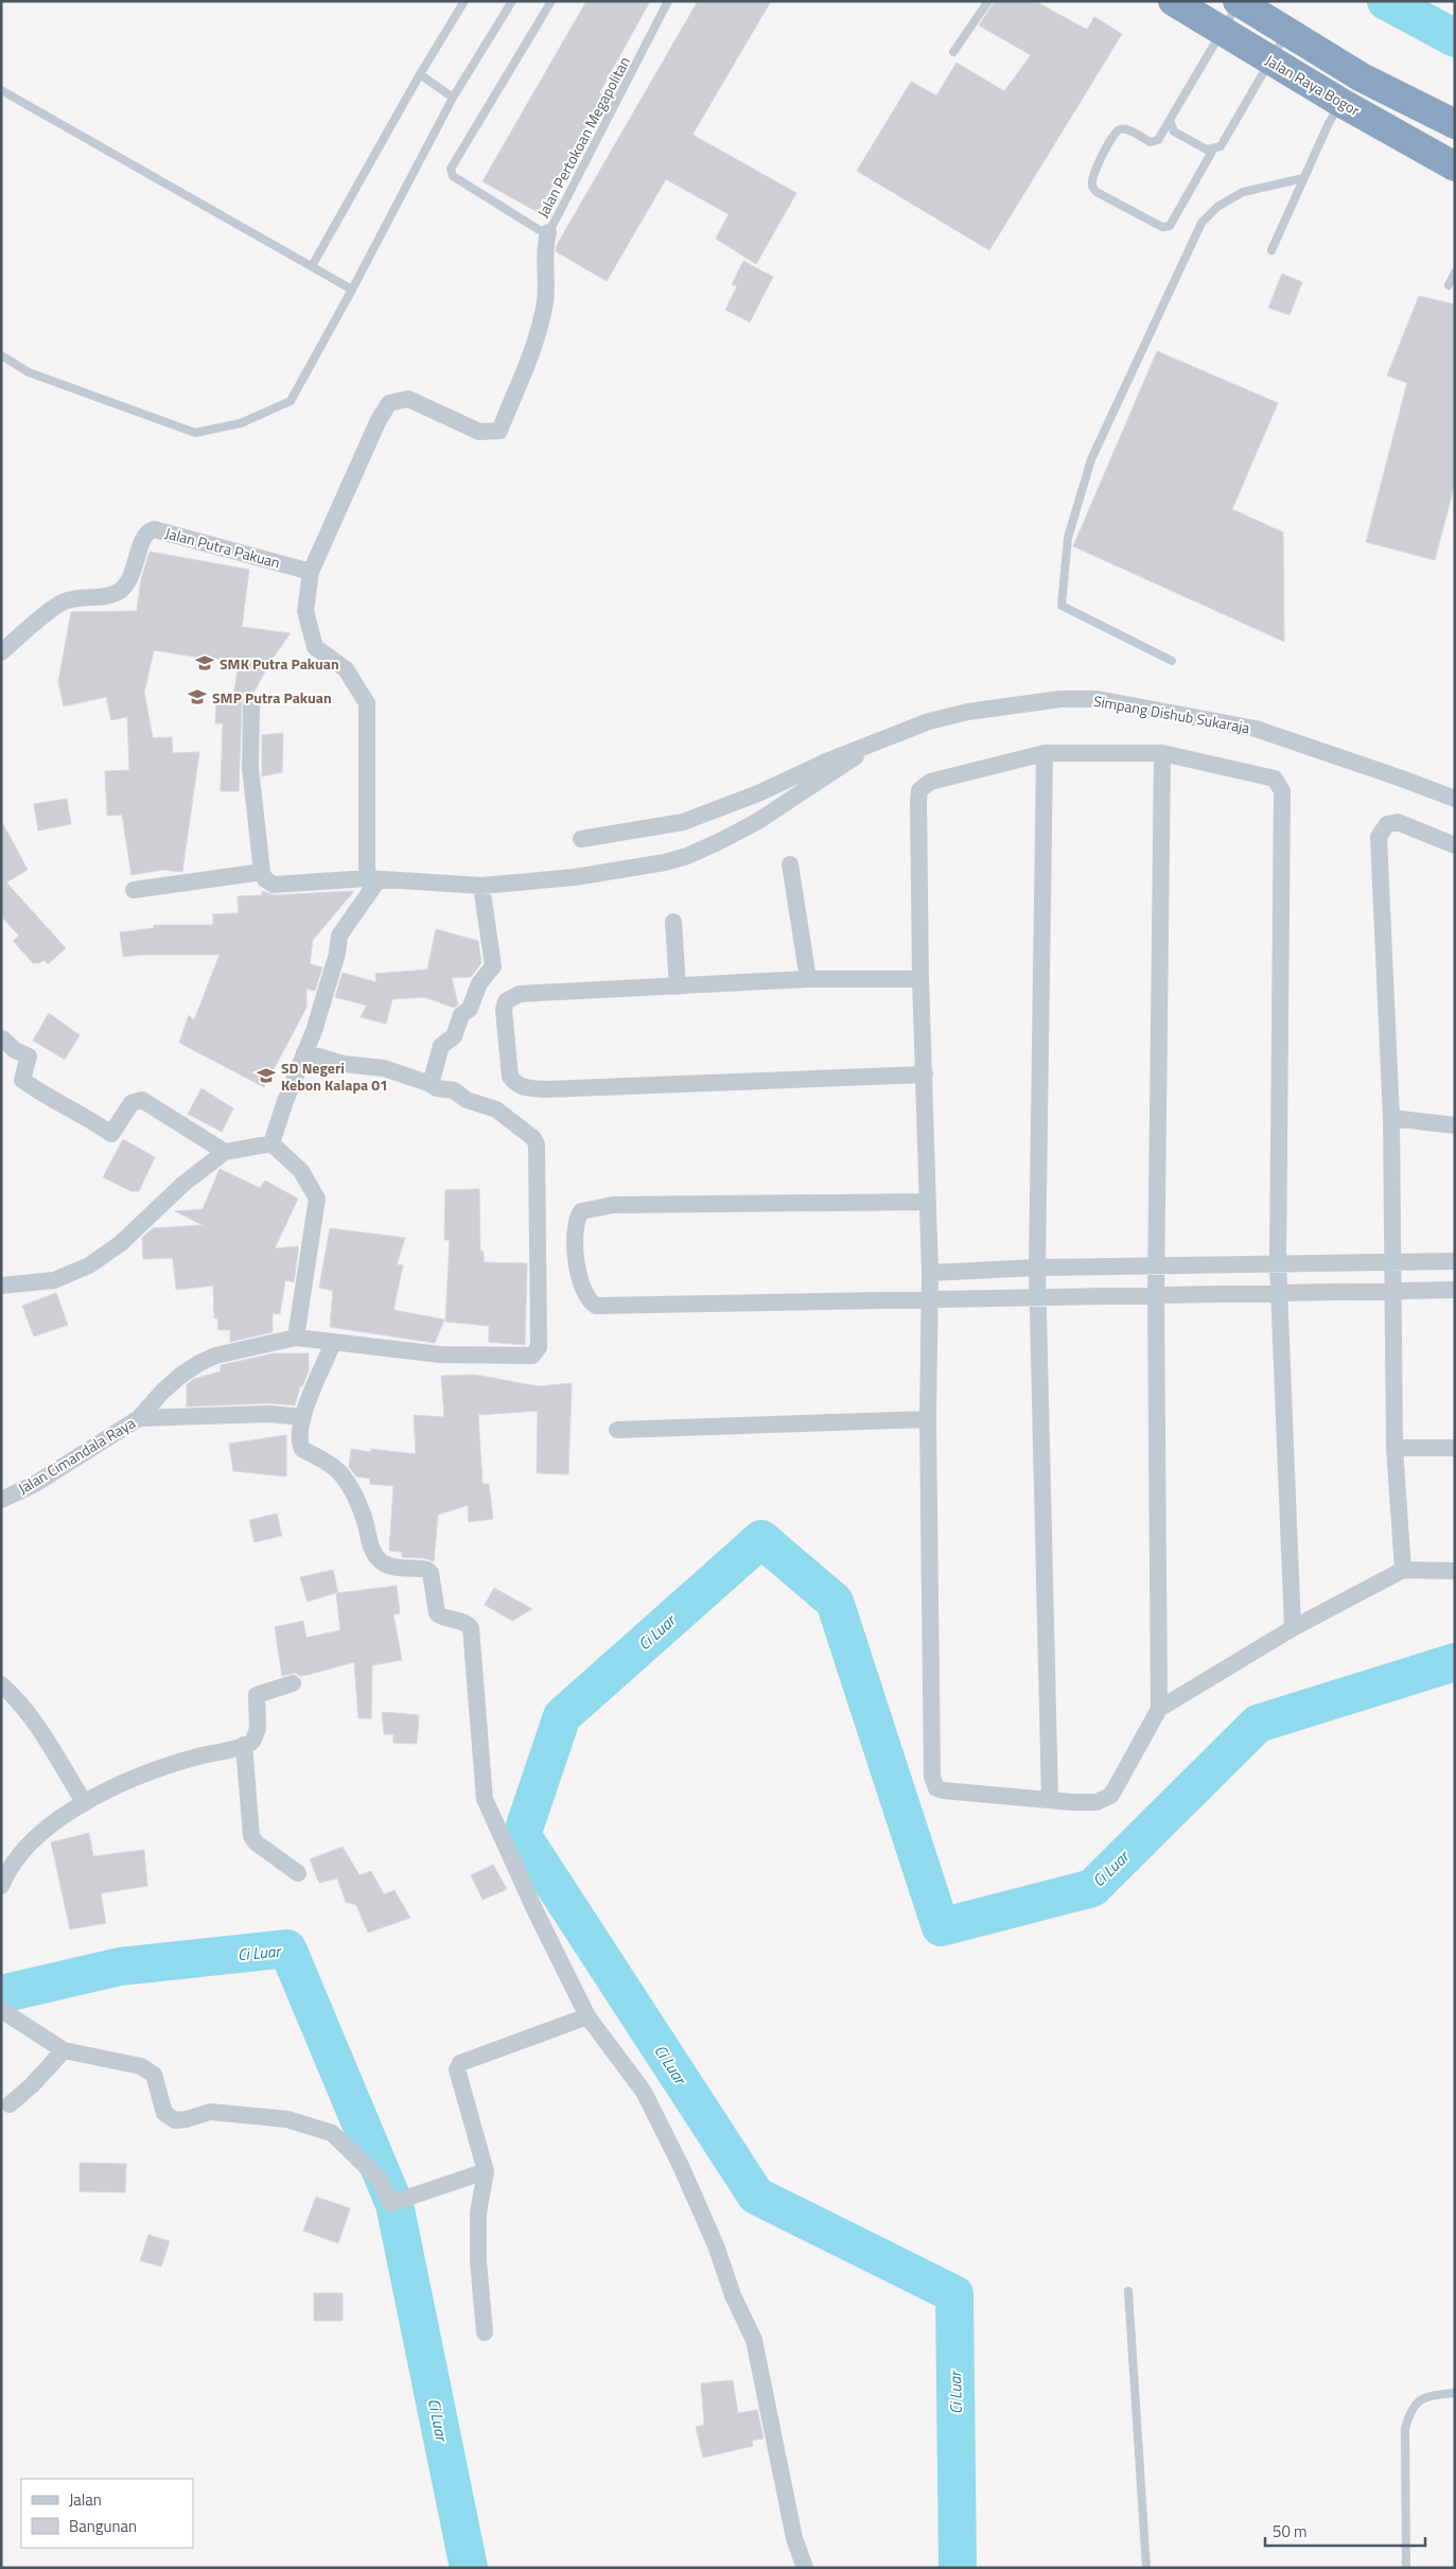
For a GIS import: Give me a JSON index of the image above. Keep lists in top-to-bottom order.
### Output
{
  "streets": {
    "highway": ["Jalan Raya Bogor"],
    "street": ["Jalan Putra Pakuan", "Simpang Dishub Sukaraja", "Jalan Cimandala Raya"],
    "lane": ["Jalan Pertokoan Megapolitan"]
  },
  "water": ["Ci Luar"],
  "places": {
    "school or university": ["SMK Putra Pakuan", "SMP Putra Pakuan", "SD Negeri Kebon Kalapa 01"]
  },
  "legend": ["Jalan", "Bangunan"],
  "scale_bar": "50 m"
}
